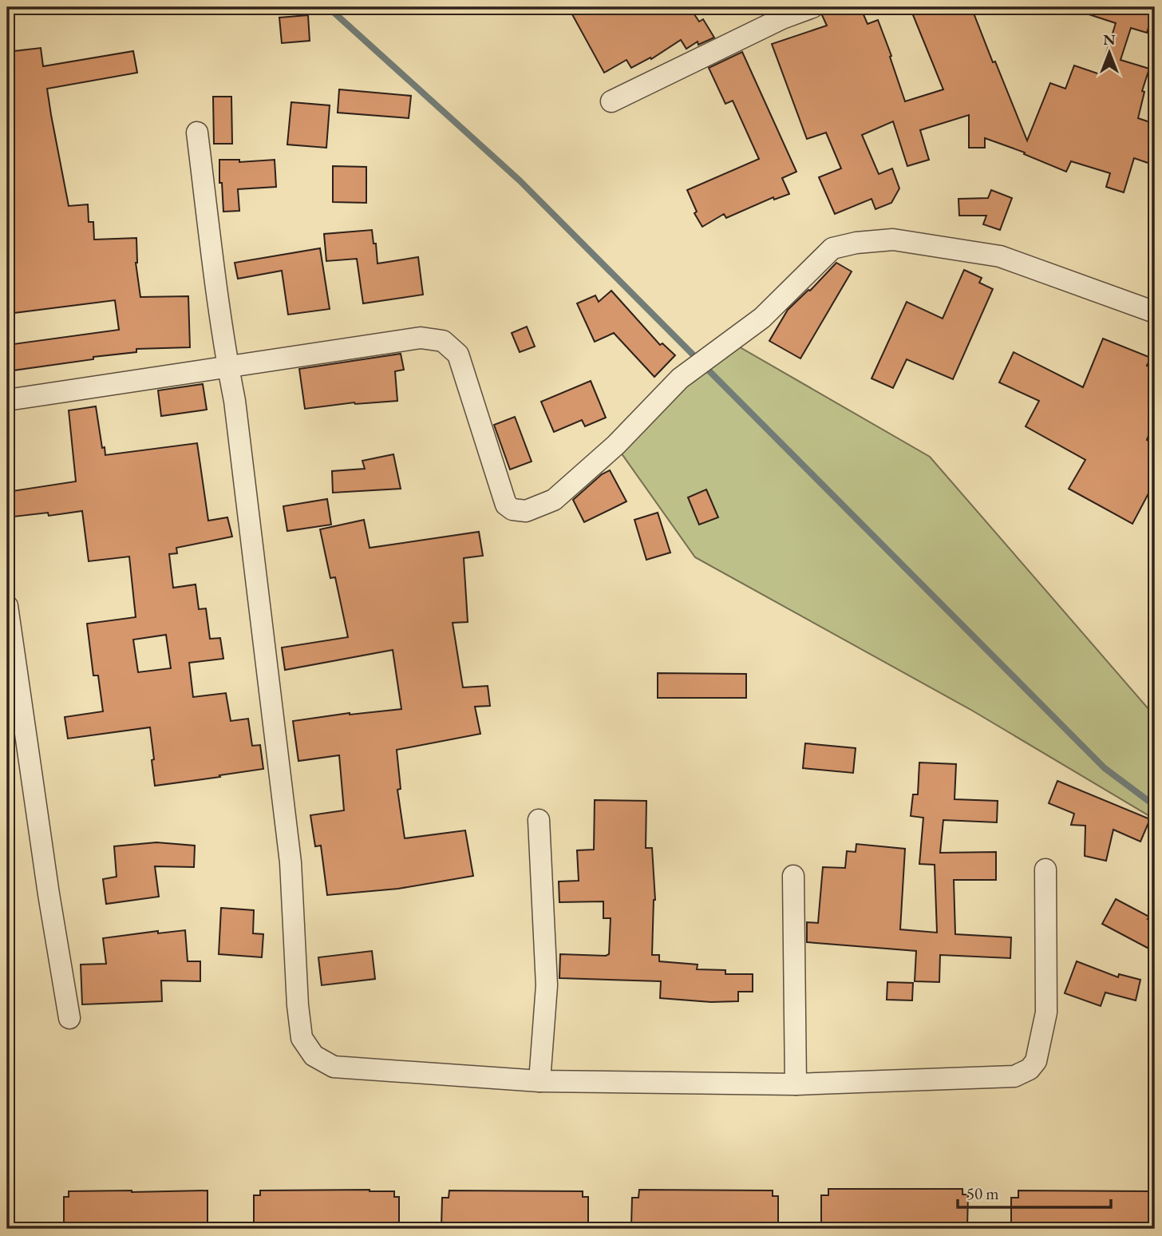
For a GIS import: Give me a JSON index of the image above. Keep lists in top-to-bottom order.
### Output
{
  "scale_bar": "50 m",
  "north": "top"
}
